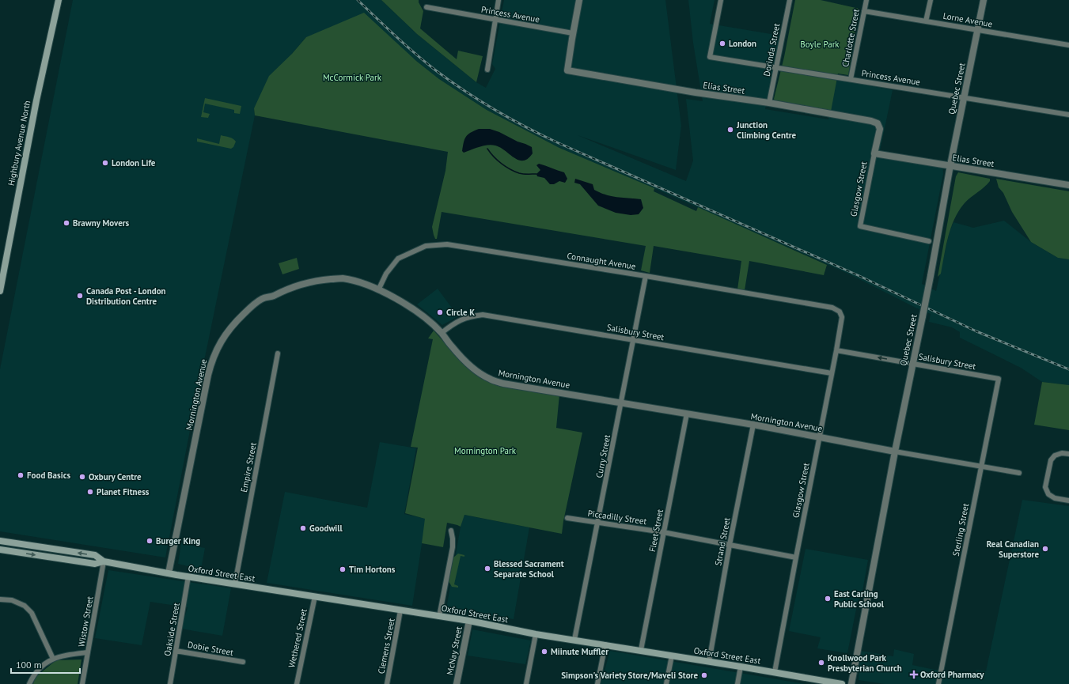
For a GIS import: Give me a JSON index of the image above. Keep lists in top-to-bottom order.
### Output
{
  "streets": {
    "main road": ["Highbury Avenue North", "Oxford Street East"],
    "street": [
      "Princess Avenue",
      "Lorne Avenue",
      "Charlotte Street",
      "Dorinda Street",
      "Elias Street",
      "Quebec Street",
      "Glasgow Street",
      "Connaught Avenue",
      "Salisbury Street",
      "Mornington Avenue",
      "Curry Street",
      "Empire Street",
      "Piccadilly Street",
      "Sterling Street",
      "Fleet Street",
      "Strand Street",
      "Wistow Street",
      "Oakside Street",
      "Wethered Street",
      "Clemens Street",
      "Dobie Street",
      "McNay Street"
    ]
  },
  "crossings": [
    ["Princess Avenue", "Charlotte Street"],
    ["Princess Avenue", "Dorinda Street"],
    ["Princess Avenue", "Elias Street"],
    ["Princess Avenue", "Quebec Street"],
    ["Lorne Avenue", "Charlotte Street"],
    ["Lorne Avenue", "Quebec Street"],
    ["Dorinda Street", "Elias Street"],
    ["Elias Street", "Quebec Street"],
    ["Elias Street", "Glasgow Street"],
    ["Quebec Street", "Salisbury Street"],
    ["Quebec Street", "Mornington Avenue"],
    ["Glasgow Street", "Connaught Avenue"],
    ["Glasgow Street", "Salisbury Street"],
    ["Glasgow Street", "Mornington Avenue"],
    ["Glasgow Street", "Piccadilly Street"],
    ["Glasgow Street", "Oxford Street East"],
    ["Connaught Avenue", "Mornington Avenue"],
    ["Connaught Avenue", "Curry Street"],
    ["Salisbury Street", "Mornington Avenue"],
    ["Salisbury Street", "Curry Street"],
    ["Salisbury Street", "Sterling Street"],
    ["Mornington Avenue", "Curry Street"],
    ["Mornington Avenue", "Sterling Street"],
    ["Mornington Avenue", "Fleet Street"],
    ["Mornington Avenue", "Strand Street"],
    ["Mornington Avenue", "Oxford Street East"],
    ["Curry Street", "Piccadilly Street"],
    ["Curry Street", "Oxford Street East"],
    ["Empire Street", "Oxford Street East"],
    ["Piccadilly Street", "Fleet Street"],
    ["Piccadilly Street", "Strand Street"],
    ["Fleet Street", "Oxford Street East"],
    ["Strand Street", "Oxford Street East"],
    ["Oxford Street East", "Wistow Street"],
    ["Oxford Street East", "Oakside Street"],
    ["Oxford Street East", "Wethered Street"],
    ["Oxford Street East", "Clemens Street"],
    ["Oxford Street East", "McNay Street"],
    ["Oakside Street", "Dobie Street"]
  ],
  "parks": ["Boyle Park", "McCormick Park", "Mornington Park"],
  "places": {
    "other": [
      "London",
      "Junction Climbing Centre",
      "London Life",
      "Brawny Movers",
      "Canada Post - London Distribution Centre",
      "Circle K",
      "Food Basics",
      "Oxbury Centre",
      "Planet Fitness",
      "Goodwill",
      "Burger King",
      "Real Canadian Superstore",
      "Blessed Sacrament Separate School",
      "Tim Hortons",
      "East Carling Public School",
      "Miinute Muffler",
      "Knollwood Park Presbyterian Church",
      "Simpson's Variety Store/Maveli Store"
    ],
    "health": ["Oxford Pharmacy"]
  },
  "scale_bar": "100 m"
}
